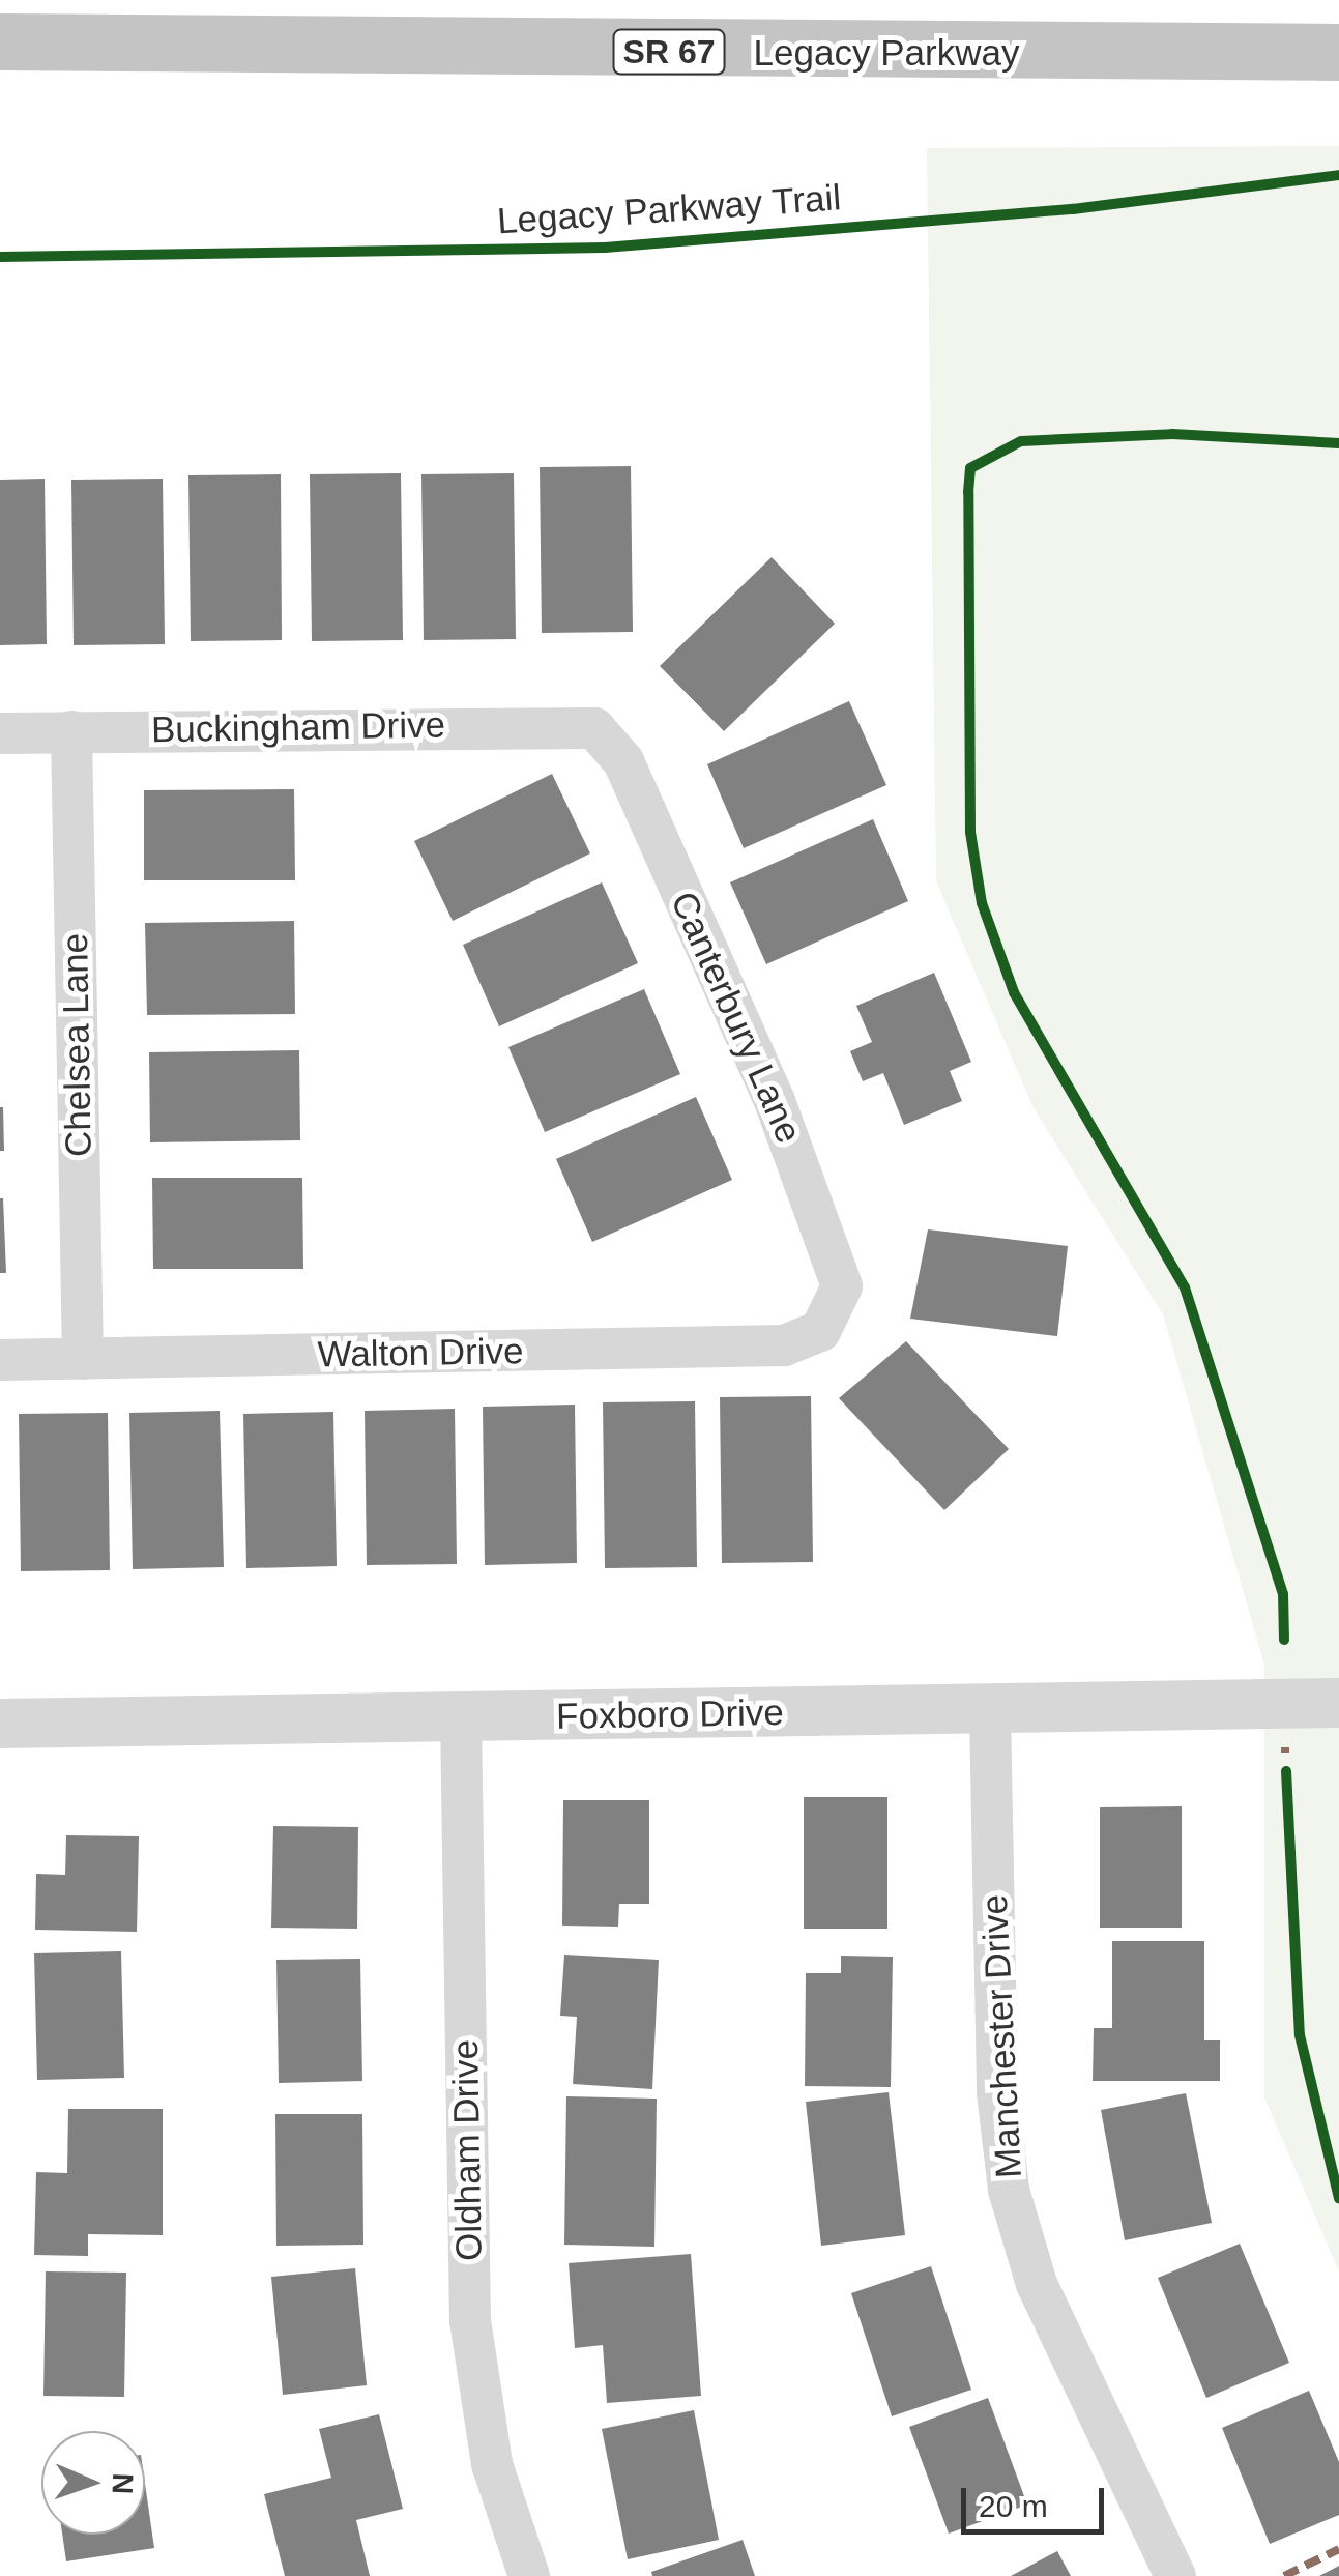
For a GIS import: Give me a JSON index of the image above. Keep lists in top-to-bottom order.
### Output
{
  "streets": {
    "highway": ["SR 67", "Legacy Parkway"],
    "street": [
      "Buckingham Drive",
      "Canterbury Lane",
      "Chelsea Lane",
      "Walton Drive",
      "Foxboro Drive",
      "Manchester Drive",
      "Oldham Drive"
    ],
    "cycle path": ["Legacy Parkway Trail"]
  },
  "crossings": [
    ["Buckingham Drive", "Canterbury Lane"],
    ["Buckingham Drive", "Chelsea Lane"],
    ["Canterbury Lane", "Walton Drive"],
    ["Chelsea Lane", "Walton Drive"],
    ["Foxboro Drive", "Manchester Drive"],
    ["Foxboro Drive", "Oldham Drive"]
  ],
  "scale_bar": "20 m",
  "north": "right"
}
